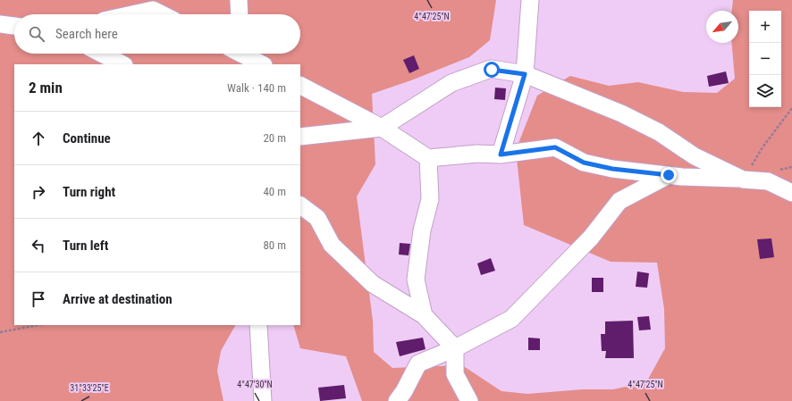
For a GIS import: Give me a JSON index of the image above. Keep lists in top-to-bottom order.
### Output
{
  "north": "bottom left",
  "page": {
    "map_buttons": ["+", "−"],
    "search": "Search here",
    "heading": ["2 min", "Walk · 140 m"],
    "list": [
      ["Continue", "20 m"],
      ["Turn right", "40 m"],
      ["Turn left", "80 m"],
      "Arrive at destination"
    ]
  },
  "coordinates": ["4°47'25\"N", "4°47'30\"N", "31°33'25\"E"]
}
